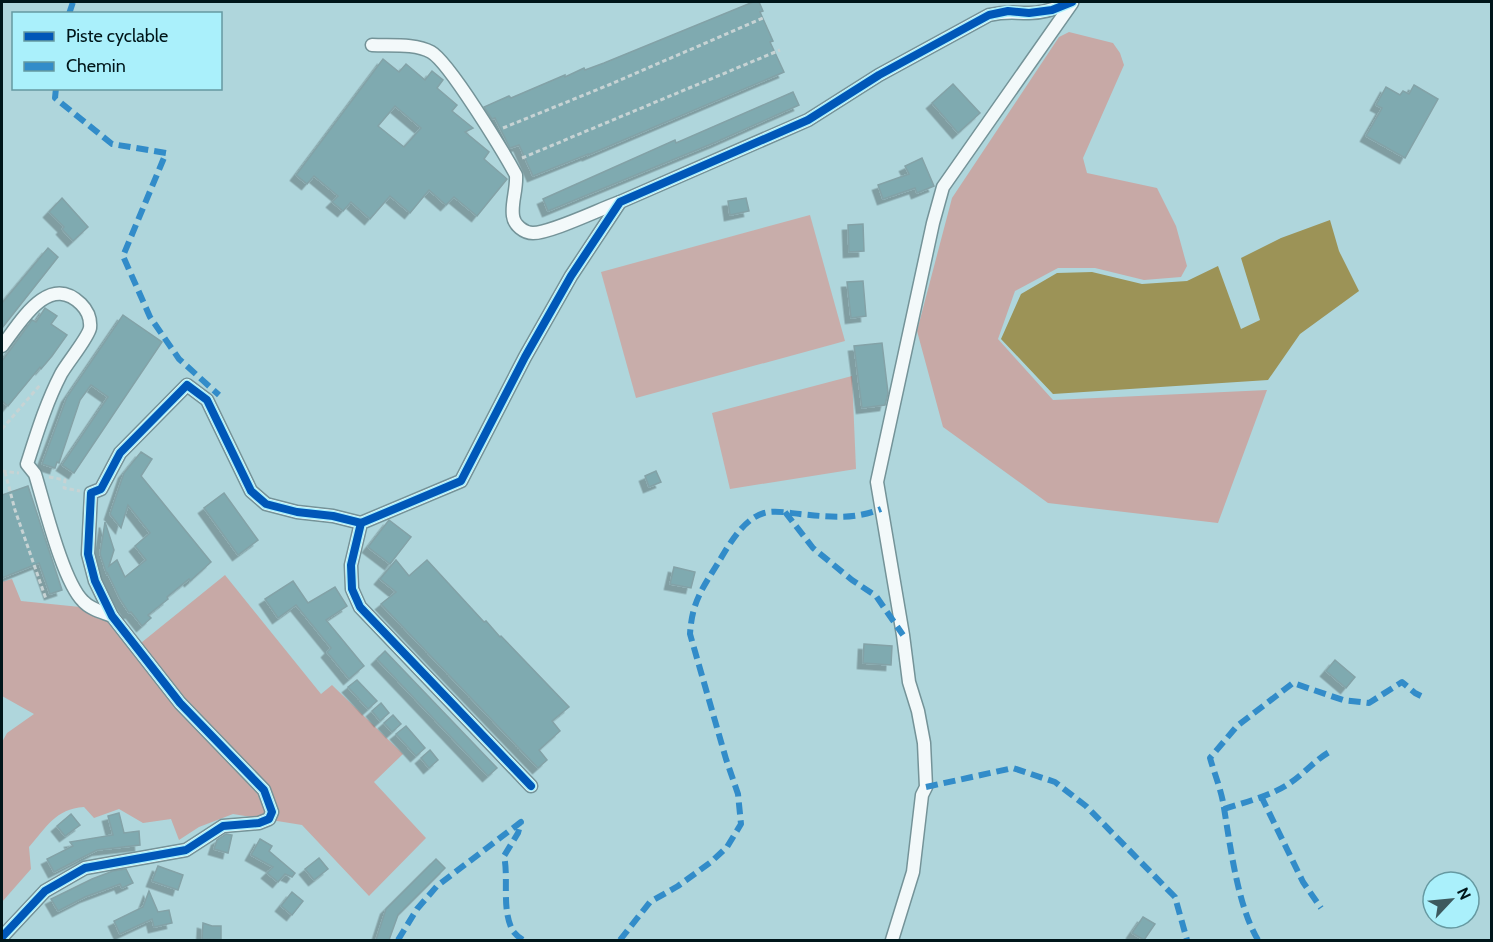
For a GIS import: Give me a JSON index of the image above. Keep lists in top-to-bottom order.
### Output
{
  "legend": ["Piste cyclable", "Chemin"],
  "north": "top right"
}
